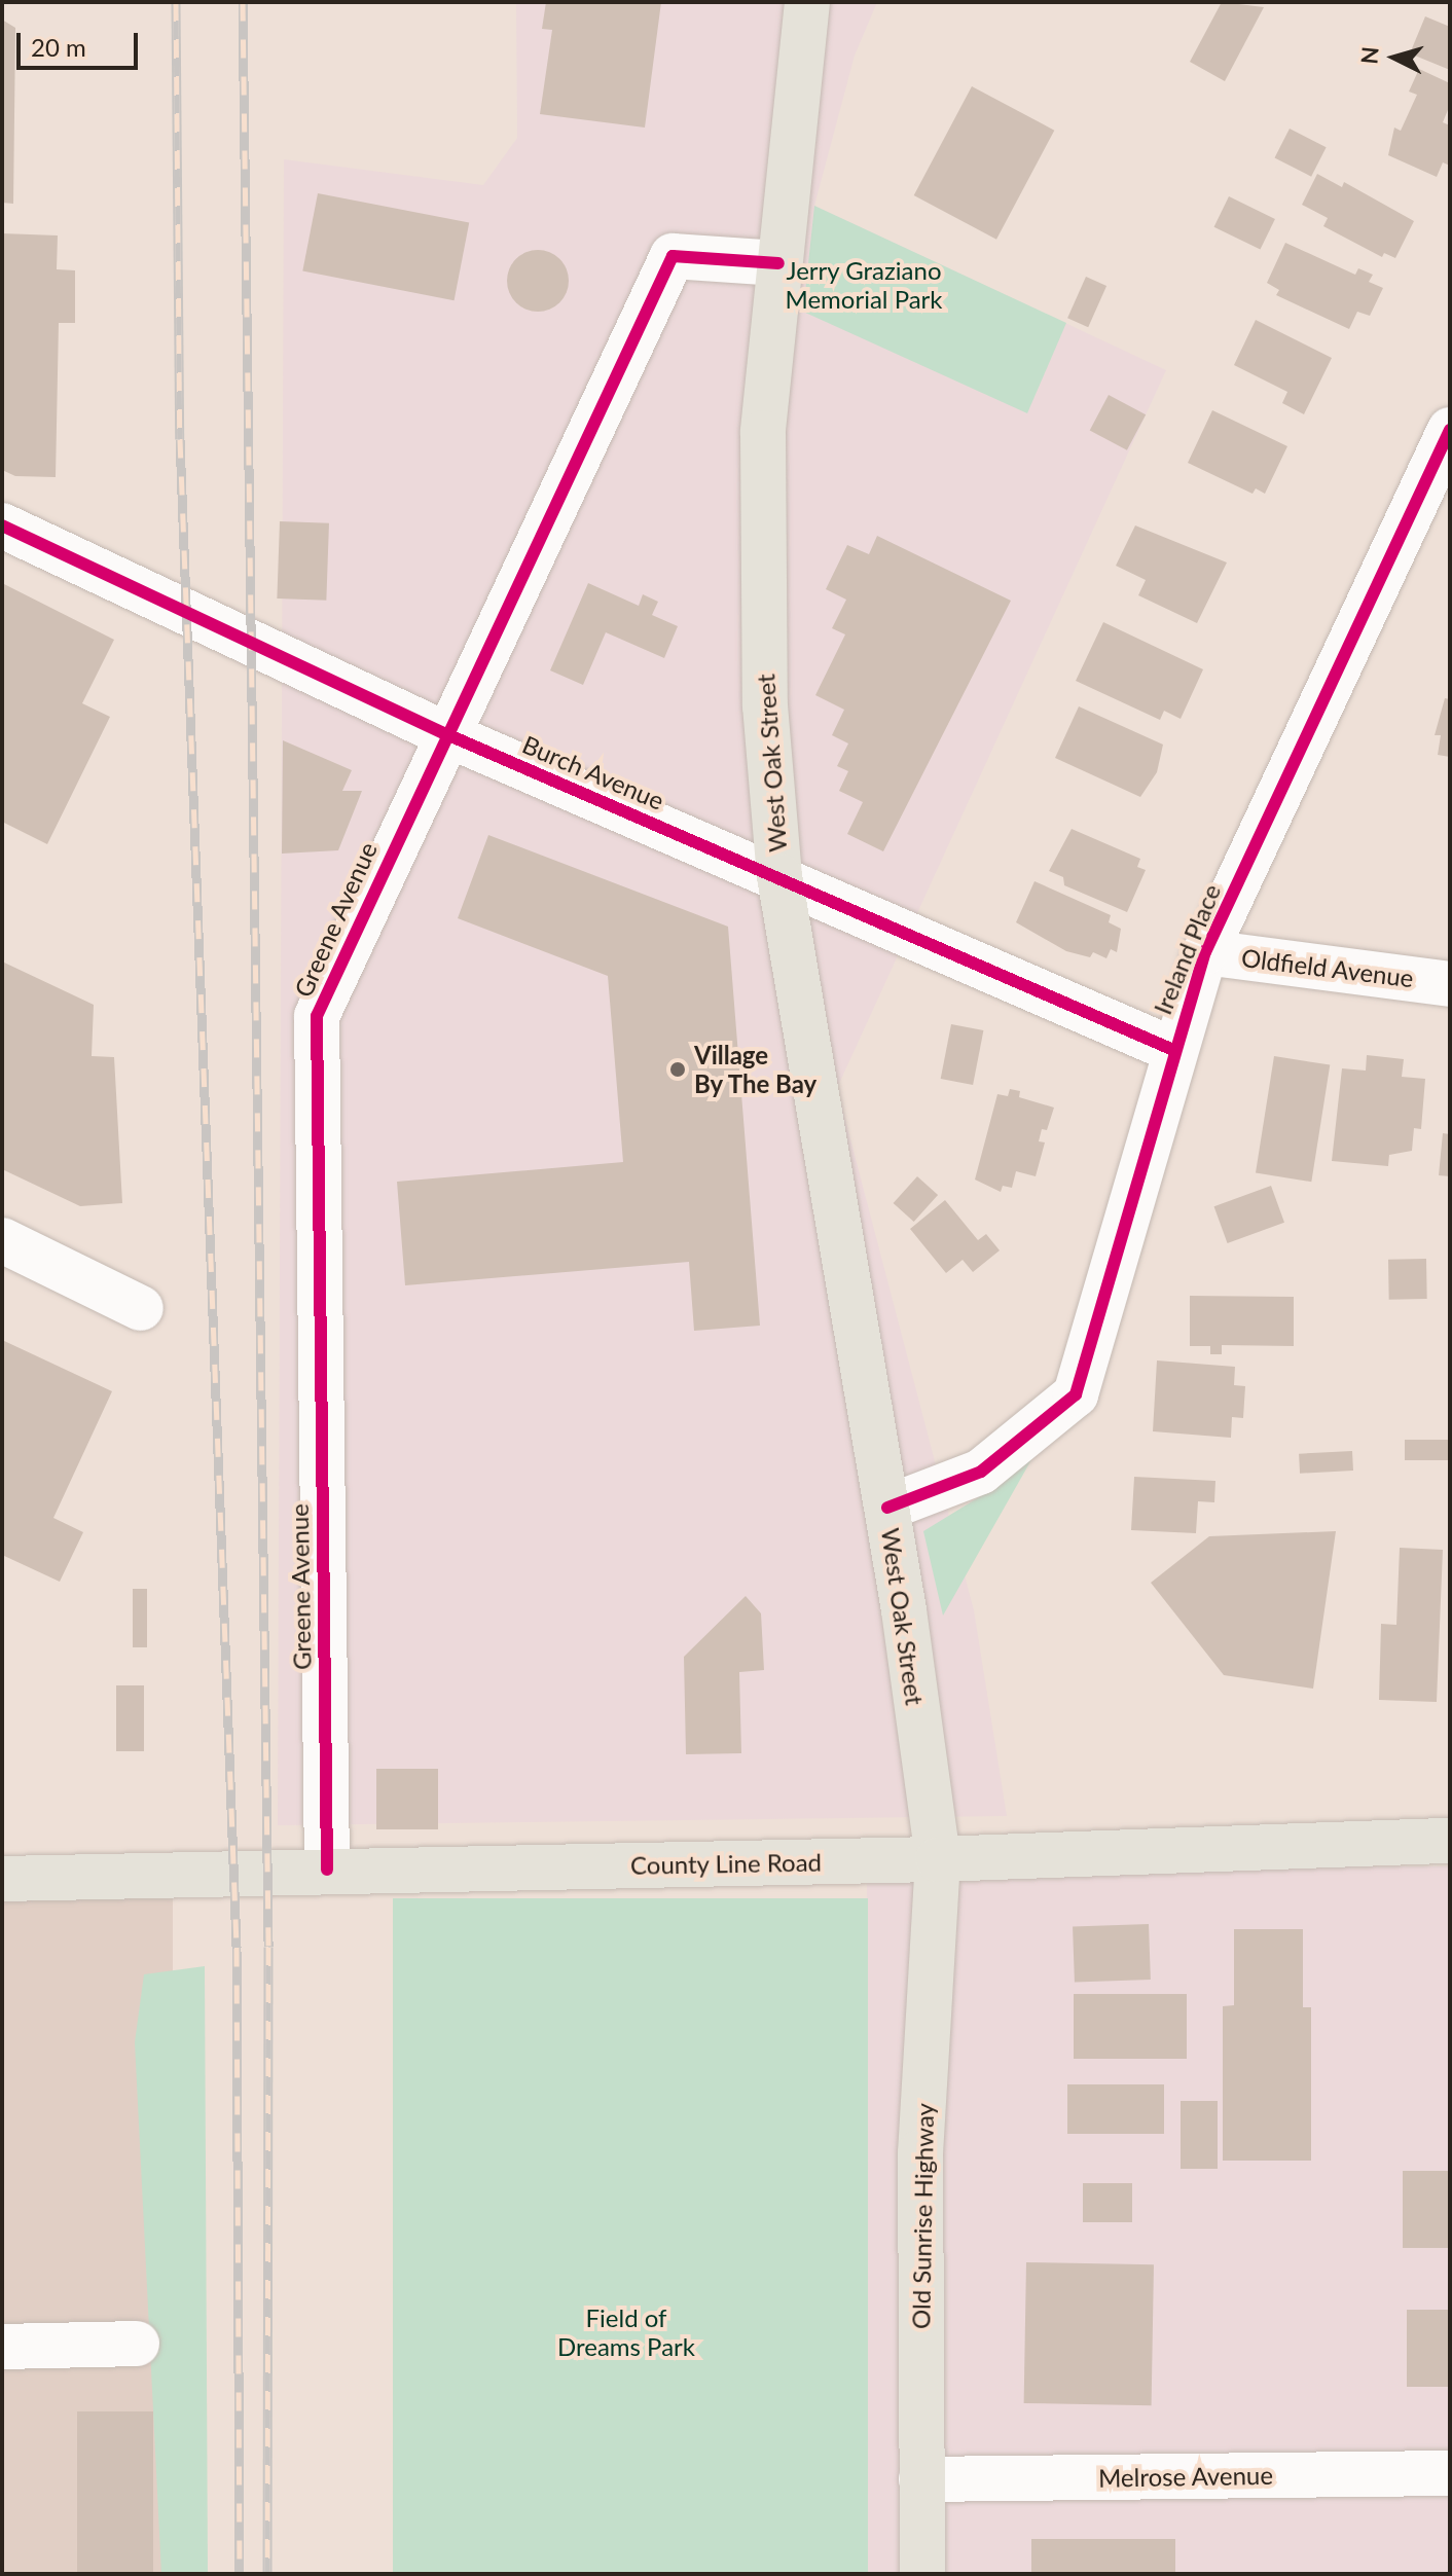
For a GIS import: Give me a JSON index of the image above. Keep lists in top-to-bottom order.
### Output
{
  "streets": {
    "main road": ["West Oak Street", "County Line Road", "Old Sunrise Highway"],
    "street": [
      "Burch Avenue",
      "Greene Avenue",
      "Ireland Place",
      "Oldfield Avenue",
      "Melrose Avenue"
    ]
  },
  "crossings": [
    ["West Oak Street", "Burch Avenue"],
    ["West Oak Street", "Greene Avenue"],
    ["West Oak Street", "Ireland Place"],
    ["West Oak Street", "County Line Road"],
    ["West Oak Street", "Old Sunrise Highway"],
    ["Burch Avenue", "Greene Avenue"],
    ["Burch Avenue", "Ireland Place"],
    ["Greene Avenue", "County Line Road"],
    ["Ireland Place", "Oldfield Avenue"],
    ["County Line Road", "Old Sunrise Highway"],
    ["Old Sunrise Highway", "Melrose Avenue"]
  ],
  "parks": ["Jerry Graziano Memorial Park", "Field of Dreams Park"],
  "places": ["Village By The Bay"],
  "scale_bar": "20 m",
  "north": "left"
}
